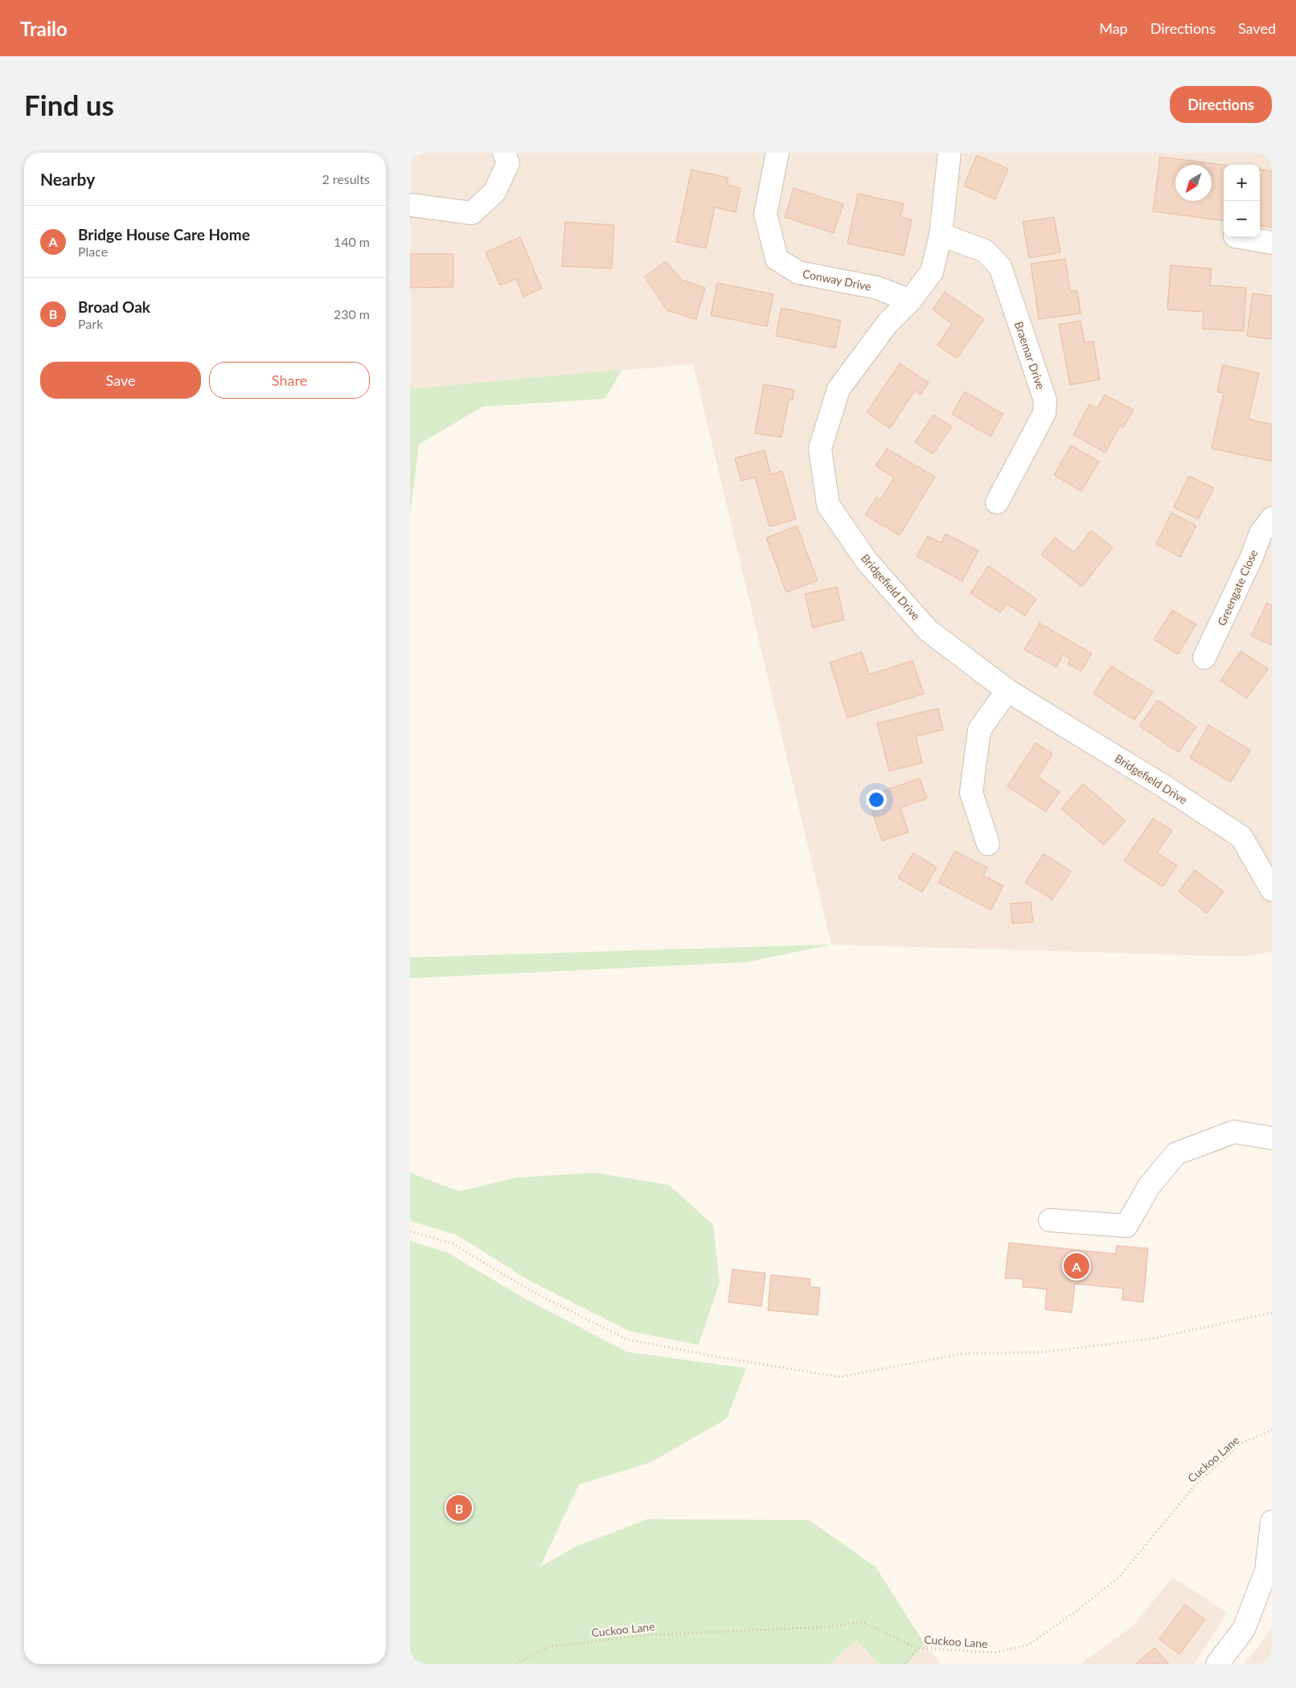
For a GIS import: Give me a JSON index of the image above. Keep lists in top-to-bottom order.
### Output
{
  "streets": {
    "street": [
      "Conway Drive",
      "Braemar Drive",
      "Bridgefield Drive",
      "Greengate Close"
    ],
    "path": ["Cuckoo Lane"]
  },
  "crossings": [
    ["Conway Drive", "Bridgefield Drive"],
    ["Braemar Drive", "Bridgefield Drive"]
  ],
  "north": "bottom left",
  "page": {
    "header": "Trailo",
    "nav": ["Map", "Directions", "Saved"],
    "buttons": [
      "Directions",
      ["Save", "Share"]
    ],
    "title": "Find us",
    "heading": ["Nearby", "2 results"],
    "map_buttons": ["+", "−"],
    "list": [
      {
        "mark": "A",
        "name": "Bridge House Care Home",
        "note": "Place",
        "value": "140 m"
      },
      {
        "mark": "B",
        "name": "Broad Oak",
        "note": "Park",
        "value": "230 m"
      }
    ],
    "pins": ["A", "B"]
  }
}
